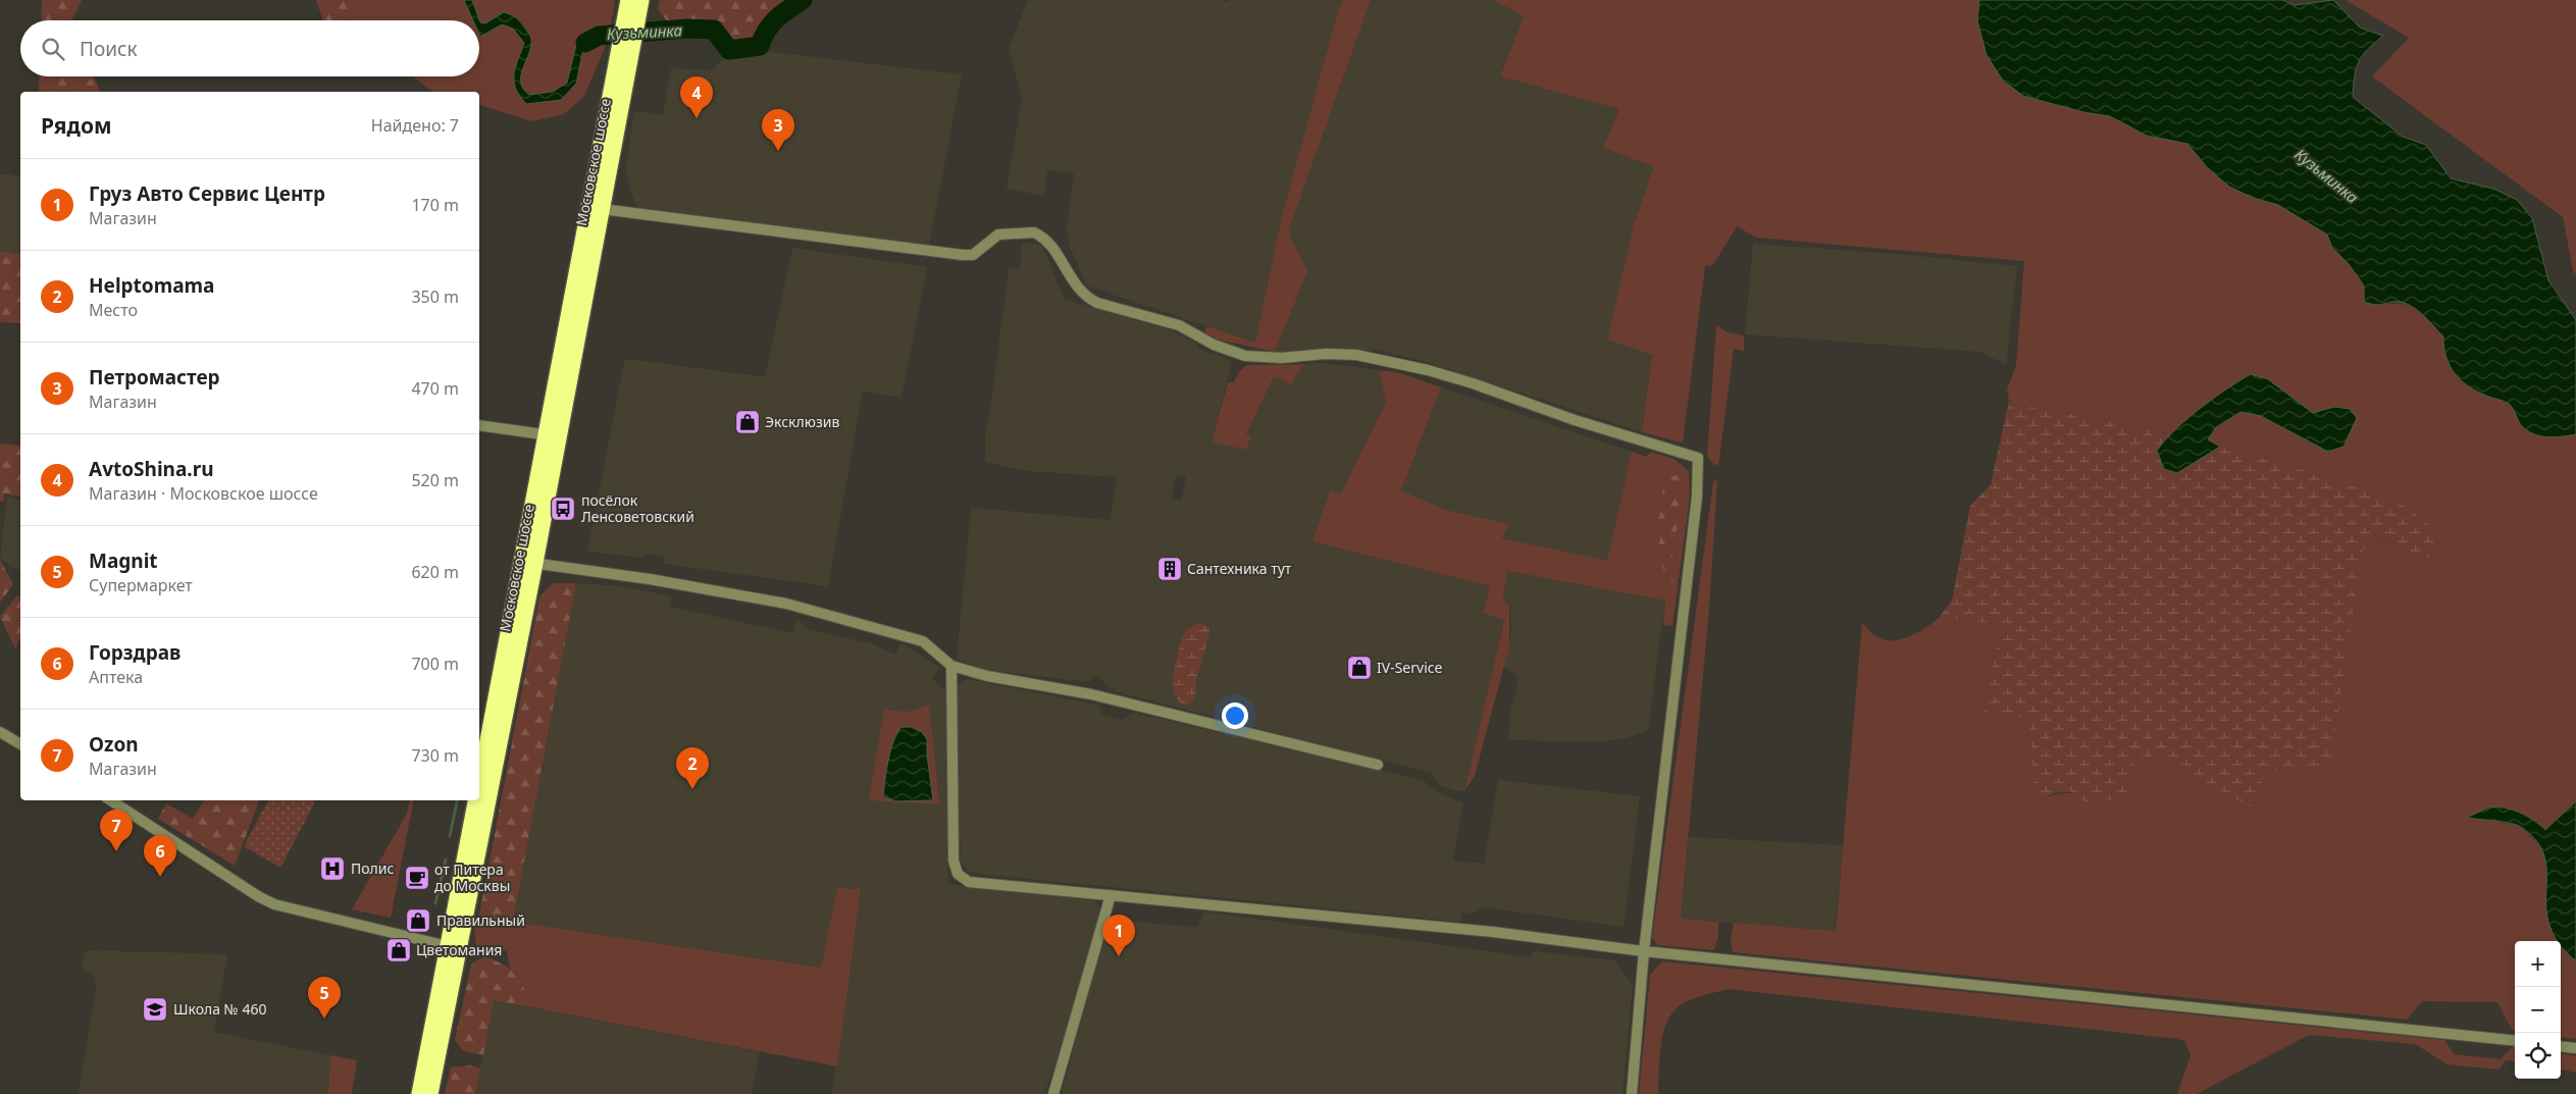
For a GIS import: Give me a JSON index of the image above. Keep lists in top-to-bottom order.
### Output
{
  "streets": {
    "highway": ["Московское шоссе"]
  },
  "water": ["Кузьминка"],
  "places": {
    "shop": [
      "Эксклюзив",
      "IV-Service",
      "Правильный",
      "Цветомания"
    ],
    "bus stop": ["посёлок Ленсоветовский"],
    "building": ["Сантехника тут"],
    "hospital": ["Полис"],
    "cafe": ["от Питера до Москвы"],
    "school or university": ["Школа № 460"]
  },
  "page": {
    "search": "Поиск",
    "pins": [
      "4",
      "3",
      "2",
      "7",
      "6",
      "1",
      "5"
    ],
    "heading": ["Рядом", "Найдено: 7"],
    "list": [
      {
        "mark": "1",
        "name": "Груз Авто Сервис Центр",
        "note": "Магазин",
        "value": "170 m"
      },
      {
        "mark": "2",
        "name": "Helptomama",
        "note": "Место",
        "value": "350 m"
      },
      {
        "mark": "3",
        "name": "Петромастер",
        "note": "Магазин",
        "value": "470 m"
      },
      {
        "mark": "4",
        "name": "AvtoShina.ru",
        "note": "Магазин · Московское шоссе",
        "value": "520 m"
      },
      {
        "mark": "5",
        "name": "Magnit",
        "note": "Супермаркет",
        "value": "620 m"
      },
      {
        "mark": "6",
        "name": "Горздрав",
        "note": "Аптека",
        "value": "700 m"
      },
      {
        "mark": "7",
        "name": "Ozon",
        "note": "Магазин",
        "value": "730 m"
      }
    ],
    "map_buttons": ["+", "−"]
  }
}
